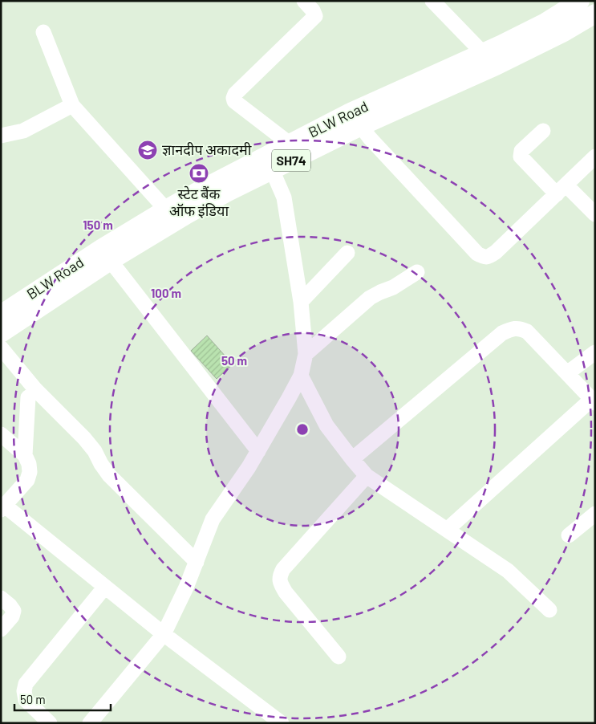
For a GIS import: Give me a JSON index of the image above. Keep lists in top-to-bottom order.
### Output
{
  "streets": {
    "main road": ["BLW Road", "SH74"]
  },
  "crossings": [
    ["BLW Road", "SH74"]
  ],
  "places": {
    "school or university": ["ज्ञानदीप अकादमी"],
    "bank": ["स्टेट बैंक ऑफ इंडिया"]
  },
  "scale_bar": "50 m",
  "rings": ["150 m", "100 m", "50 m"]
}
